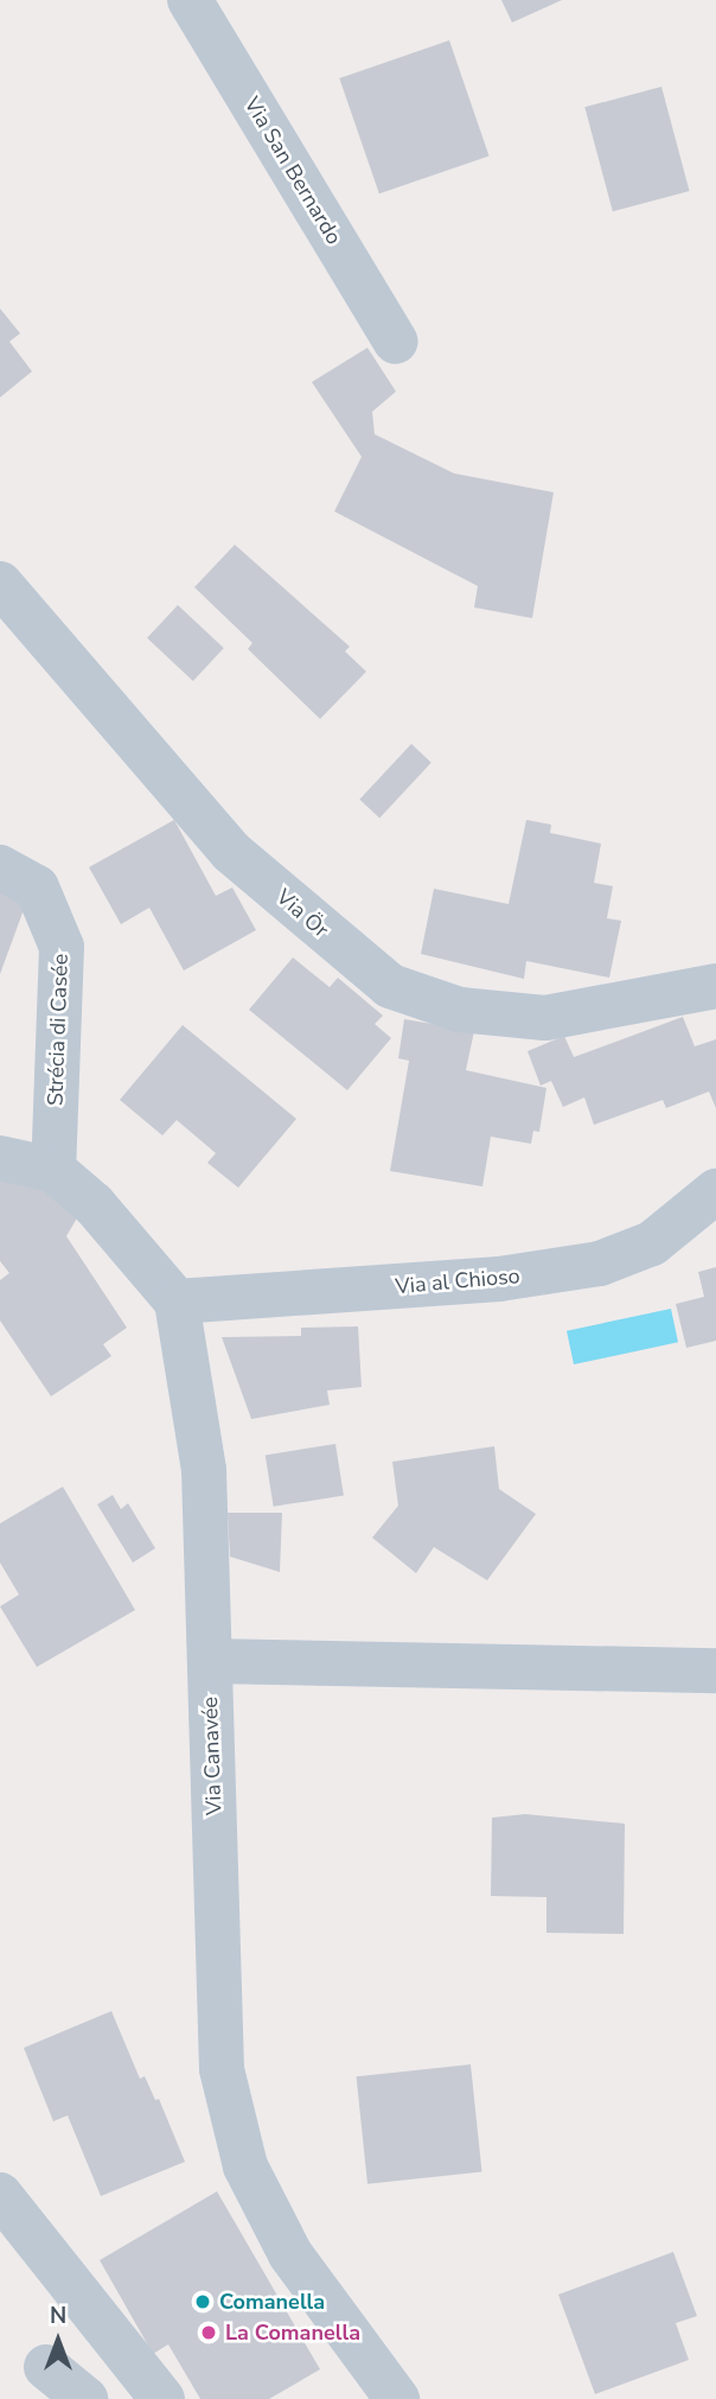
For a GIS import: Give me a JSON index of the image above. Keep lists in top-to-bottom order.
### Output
{
  "streets": {
    "street": [
      "Via San Bernardo",
      "Via Ör",
      "Strécia di Casée",
      "Via al Chioso",
      "Via Canavée"
    ]
  },
  "crossings": [
    ["Via al Chioso", "Via Canavée"]
  ],
  "places": ["Comanella", "La Comanella"],
  "north": "top"
}
